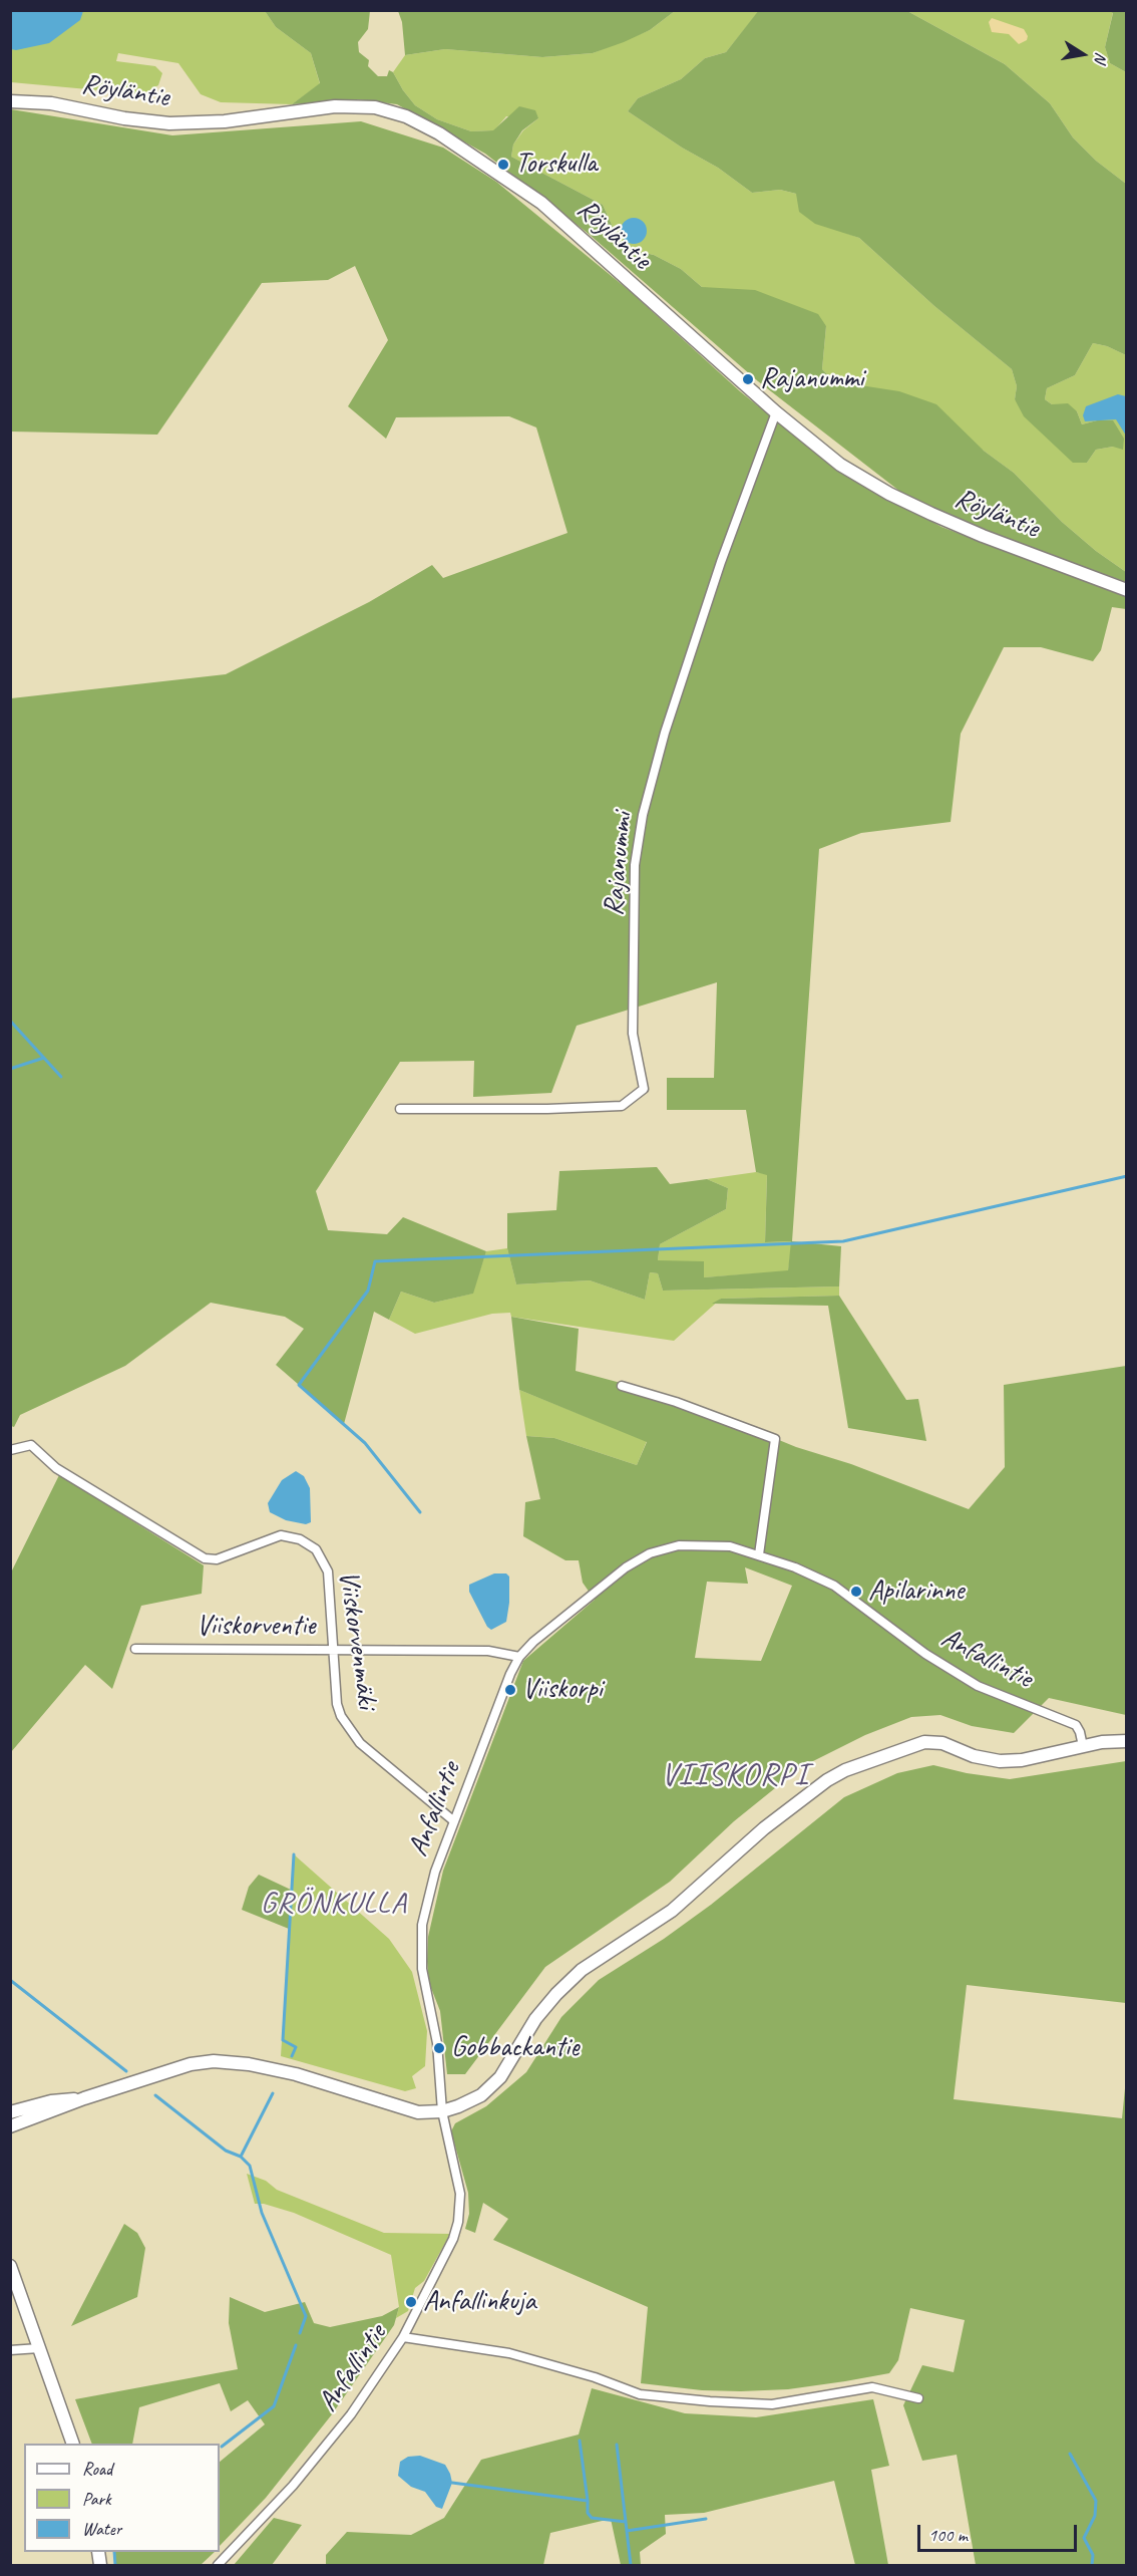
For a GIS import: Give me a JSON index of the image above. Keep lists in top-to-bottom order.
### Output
{
  "streets": {
    "street": [
      "Röyläntie",
      "Rajanummi",
      "Viiskorventie",
      "Viiskorvenmäki",
      "Anfallintie"
    ]
  },
  "crossings": [
    ["Röyläntie", "Rajanummi"],
    ["Viiskorventie", "Viiskorvenmäki"],
    ["Viiskorventie", "Anfallintie"],
    ["Viiskorvenmäki", "Anfallintie"]
  ],
  "districts": ["VIISKORPI", "GRÖNKULLA"],
  "places": [
    "Torskulla",
    "Rajanummi",
    "Apilarinne",
    "Viiskorpi",
    "Gobbackantie",
    "Anfallinkuja"
  ],
  "legend": ["Road", "Park", "Water"],
  "scale_bar": "100 m",
  "north": "right"
}
